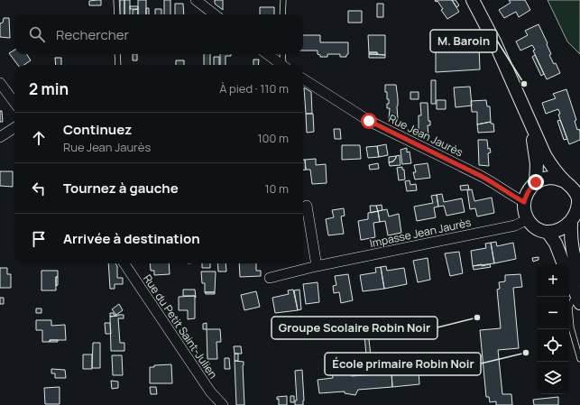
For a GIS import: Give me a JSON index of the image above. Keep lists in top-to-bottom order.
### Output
{
  "streets": {
    "street": ["Rue Jean Jaurès", "Impasse Jean Jaurès", "Rue du Petit Saint-Julien"]
  },
  "crossings": [
    ["Rue Jean Jaurès", "Impasse Jean Jaurès"]
  ],
  "places": ["M. Baroin", "Groupe Scolaire Robin Noir", "École primaire Robin Noir"],
  "page": {
    "search": "Rechercher",
    "heading": ["2 min", "À pied · 110 m"],
    "list": [
      ["Continuez", "Rue Jean Jaurès", "100 m"],
      ["Tournez à gauche", "10 m"],
      "Arrivée à destination"
    ],
    "map_buttons": ["+", "−"]
  }
}
